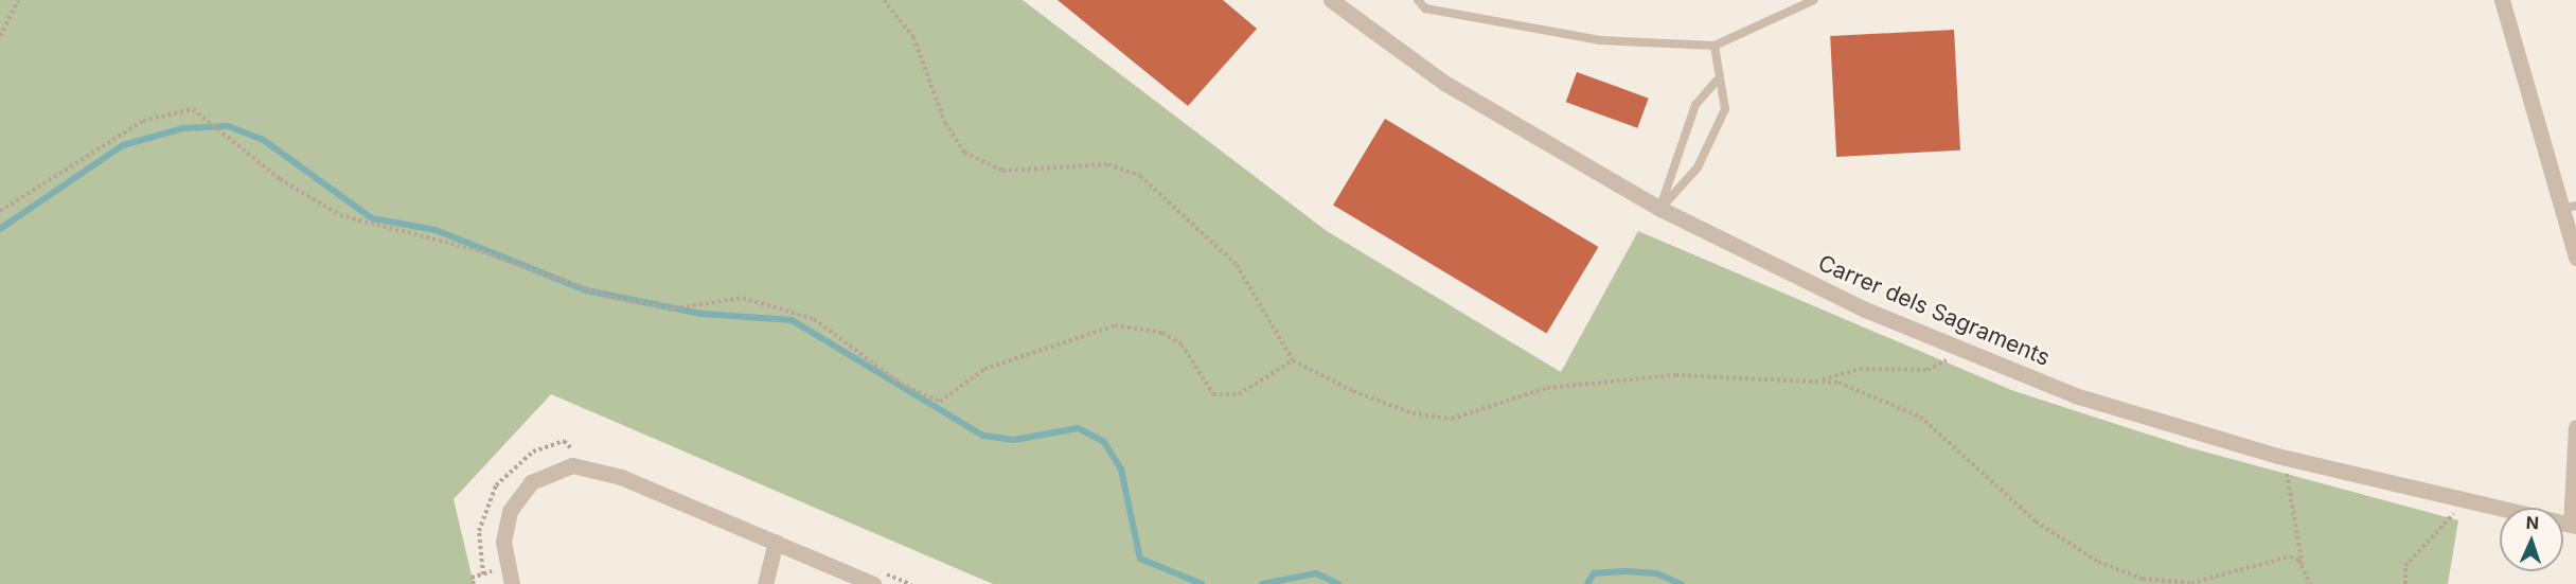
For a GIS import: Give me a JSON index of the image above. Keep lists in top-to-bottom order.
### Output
{
  "streets": {
    "street": ["Carrer dels Sagraments"]
  },
  "north": "top"
}
